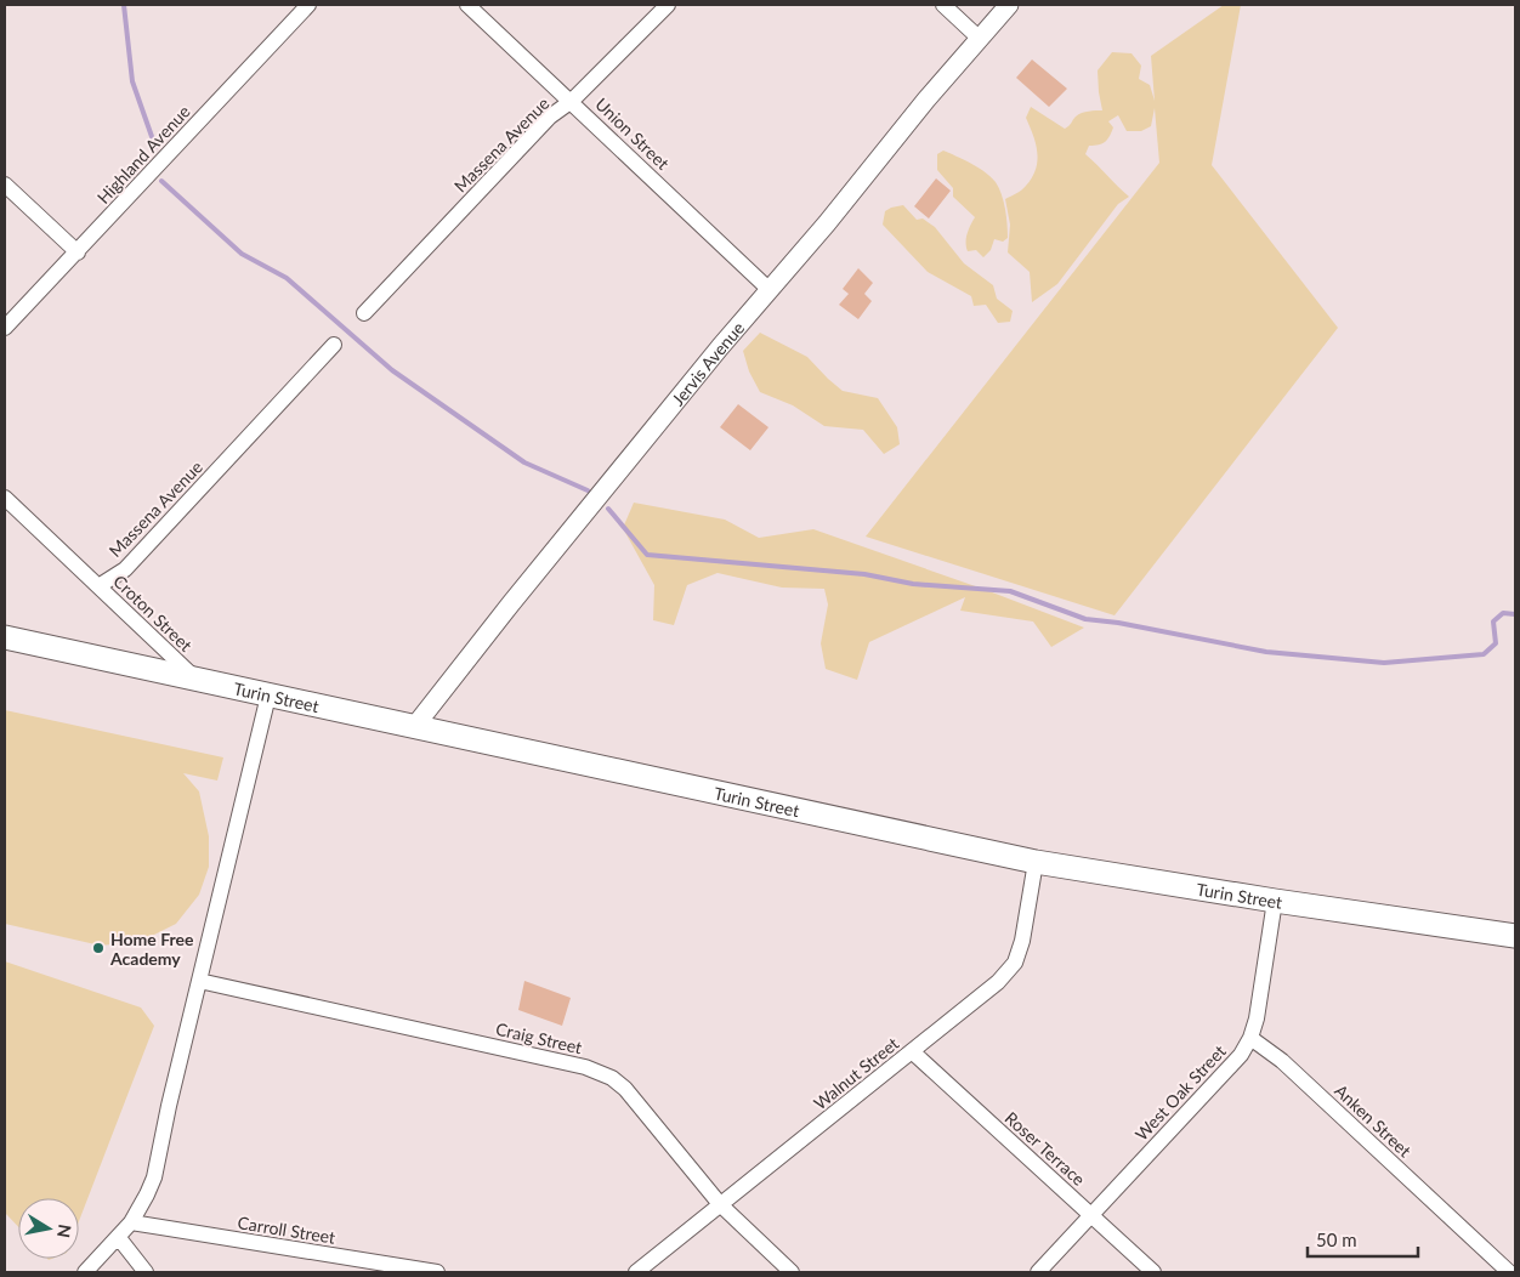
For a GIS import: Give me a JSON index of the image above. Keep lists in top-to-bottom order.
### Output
{
  "streets": {
    "main road": ["Turin Street"],
    "street": [
      "Union Street",
      "Massena Avenue",
      "Highland Avenue",
      "Jervis Avenue",
      "Croton Street",
      "Craig Street",
      "Walnut Street",
      "West Oak Street",
      "Anken Street",
      "Roser Terrace",
      "Carroll Street"
    ]
  },
  "crossings": [
    ["Union Street", "Massena Avenue"],
    ["Union Street", "Jervis Avenue"],
    ["Massena Avenue", "Croton Street"],
    ["Jervis Avenue", "Turin Street"],
    ["Croton Street", "Turin Street"],
    ["Turin Street", "Walnut Street"],
    ["Turin Street", "West Oak Street"],
    ["Craig Street", "Walnut Street"],
    ["Walnut Street", "Roser Terrace"],
    ["West Oak Street", "Anken Street"],
    ["West Oak Street", "Roser Terrace"]
  ],
  "places": ["Home Free Academy"],
  "scale_bar": "50 m",
  "north": "right"
}
